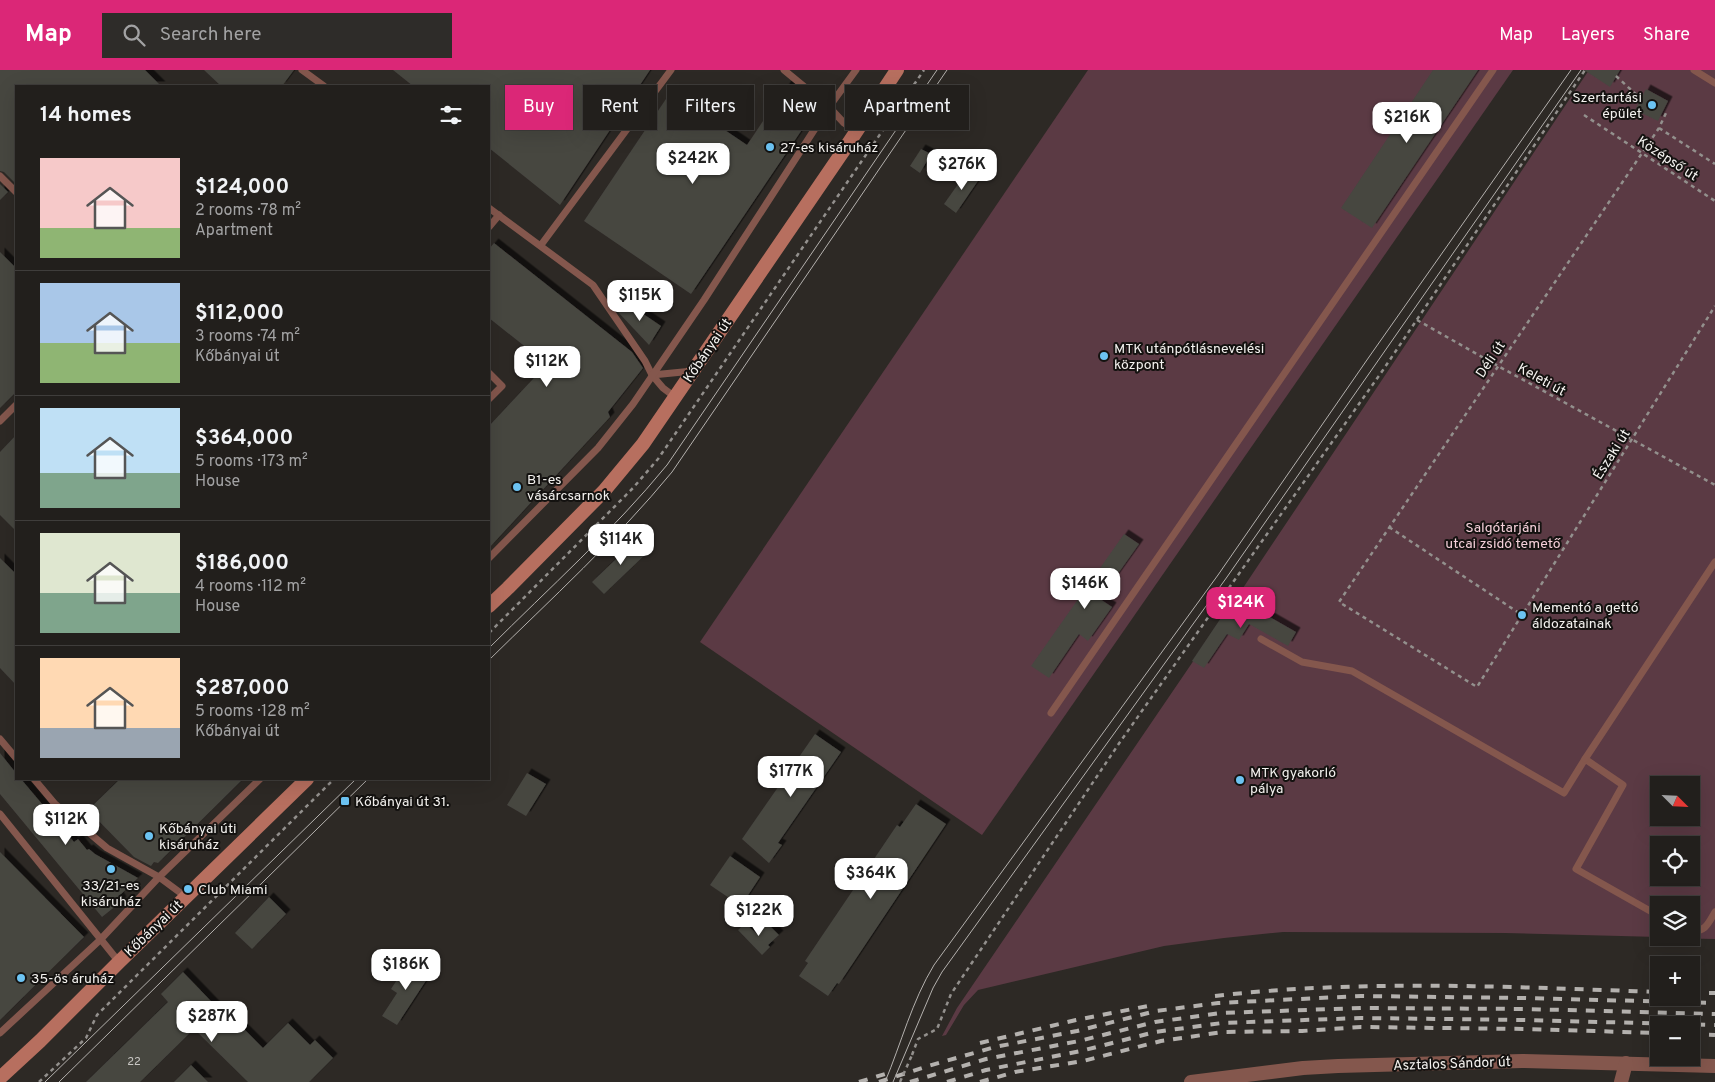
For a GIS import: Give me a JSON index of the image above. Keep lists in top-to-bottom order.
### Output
{
  "streets": {
    "main road": ["Kőbányai út"],
    "street": ["Asztalos Sándor út"],
    "path": [
      "Középső út",
      "Déli út",
      "Keleti út",
      "Északi út"
    ]
  },
  "crossings": [
    ["Középső út", "Déli út"],
    ["Déli út", "Keleti út"],
    ["Déli út", "Északi út"],
    ["Keleti út", "Északi út"]
  ],
  "parks": ["Salgótarjáni utcai zsidó temető"],
  "places": {
    "other": [
      "Szertartási épület",
      "27-es kisáruház",
      "MTK utánpótlásnevelési központ",
      "B1-es vásárcsarnok",
      "Mementó a gettó áldozatainak",
      "MTK gyakorló pálya",
      "Kőbányai úti kisáruház",
      "33/21-es kisáruház",
      "Club Miami",
      "35-ös áruház"
    ],
    "transit": ["Kőbányai út 31."]
  },
  "house_numbers": ["22"],
  "north": "bottom right",
  "page": {
    "header": "Map",
    "search": "Search here",
    "nav": ["Map", "Layers", "Share"],
    "chip": [
      "Buy",
      "Rent",
      "Filters",
      "New",
      "Apartment"
    ],
    "heading": "14 homes",
    "price": [
      "$216K",
      "$242K",
      "$276K",
      "$115K",
      "$112K",
      "$114K",
      "$146K",
      "$124K",
      "$177K",
      "$112K",
      "$364K",
      "$122K",
      "$186K",
      "$287K"
    ],
    "list": [
      {
        "name": "$124,000",
        "note": "2 rooms · 78 m² · Apartment"
      },
      {
        "name": "$112,000",
        "note": "3 rooms · 74 m² · Kőbányai út"
      },
      {
        "name": "$364,000",
        "note": "5 rooms · 173 m² · House"
      },
      {
        "name": "$186,000",
        "note": "4 rooms · 112 m² · House"
      },
      {
        "name": "$287,000",
        "note": "5 rooms · 128 m² · Kőbányai út"
      }
    ],
    "map_buttons": ["+", "−"]
  }
}
